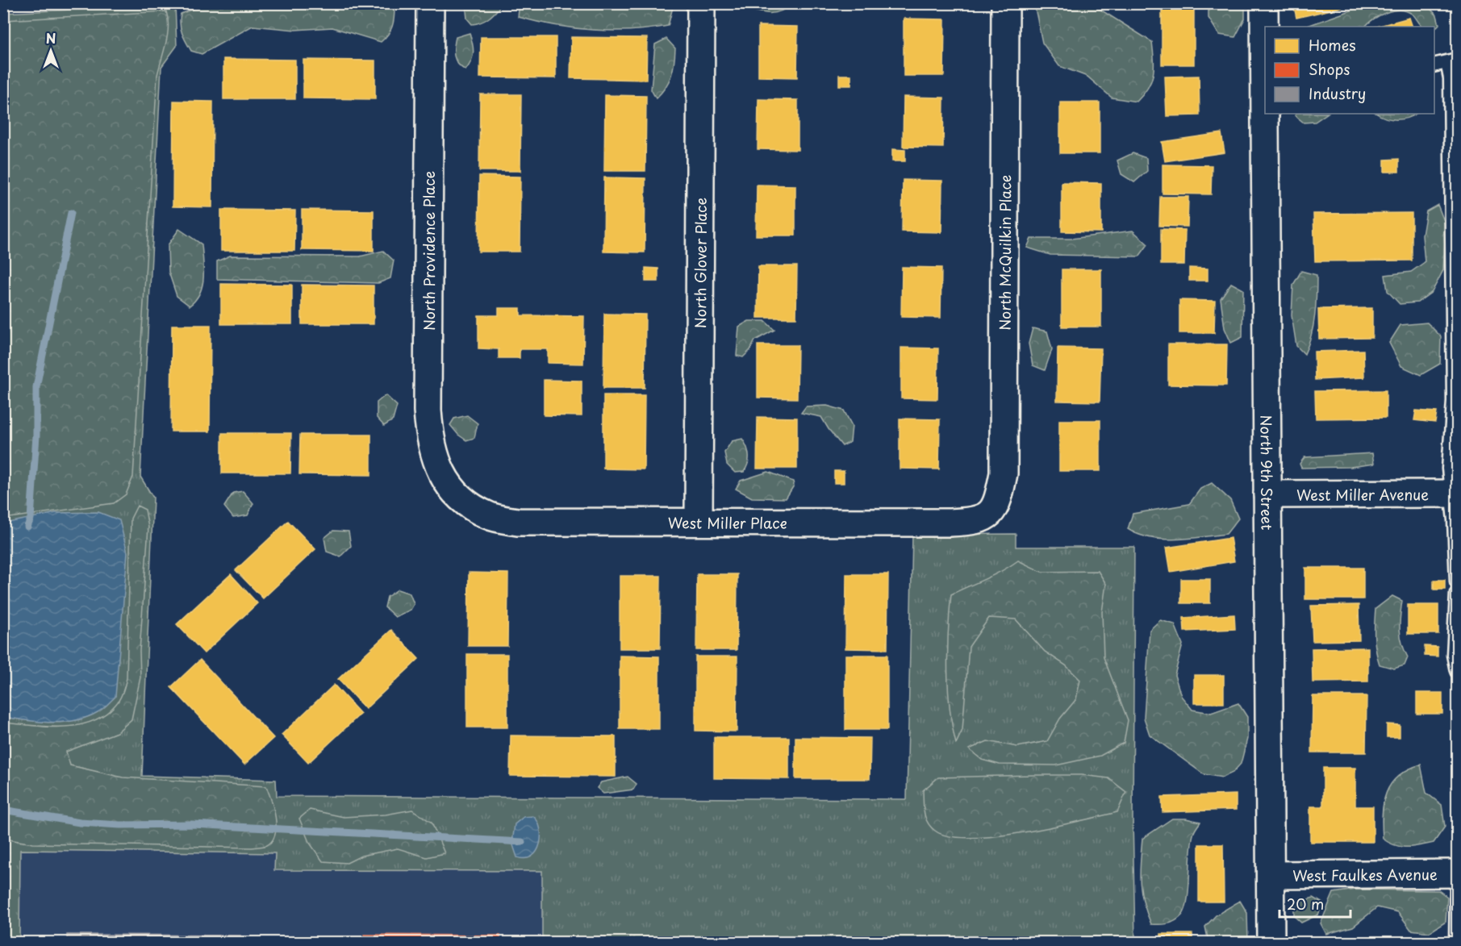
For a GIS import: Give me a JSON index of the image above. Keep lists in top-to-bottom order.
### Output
{
  "streets": {
    "street": [
      "North Providence Place",
      "North McQuilkin Place",
      "North Glover Place",
      "North 9th Street",
      "West Miller Avenue",
      "West Miller Place",
      "West Faulkes Avenue"
    ]
  },
  "crossings": [
    ["North Providence Place", "West Miller Place"],
    ["North McQuilkin Place", "West Miller Place"],
    ["North Glover Place", "West Miller Place"],
    ["North 9th Street", "West Miller Avenue"],
    ["North 9th Street", "West Faulkes Avenue"]
  ],
  "legend": ["Homes", "Shops", "Industry"],
  "scale_bar": "20 m",
  "north": "top"
}
